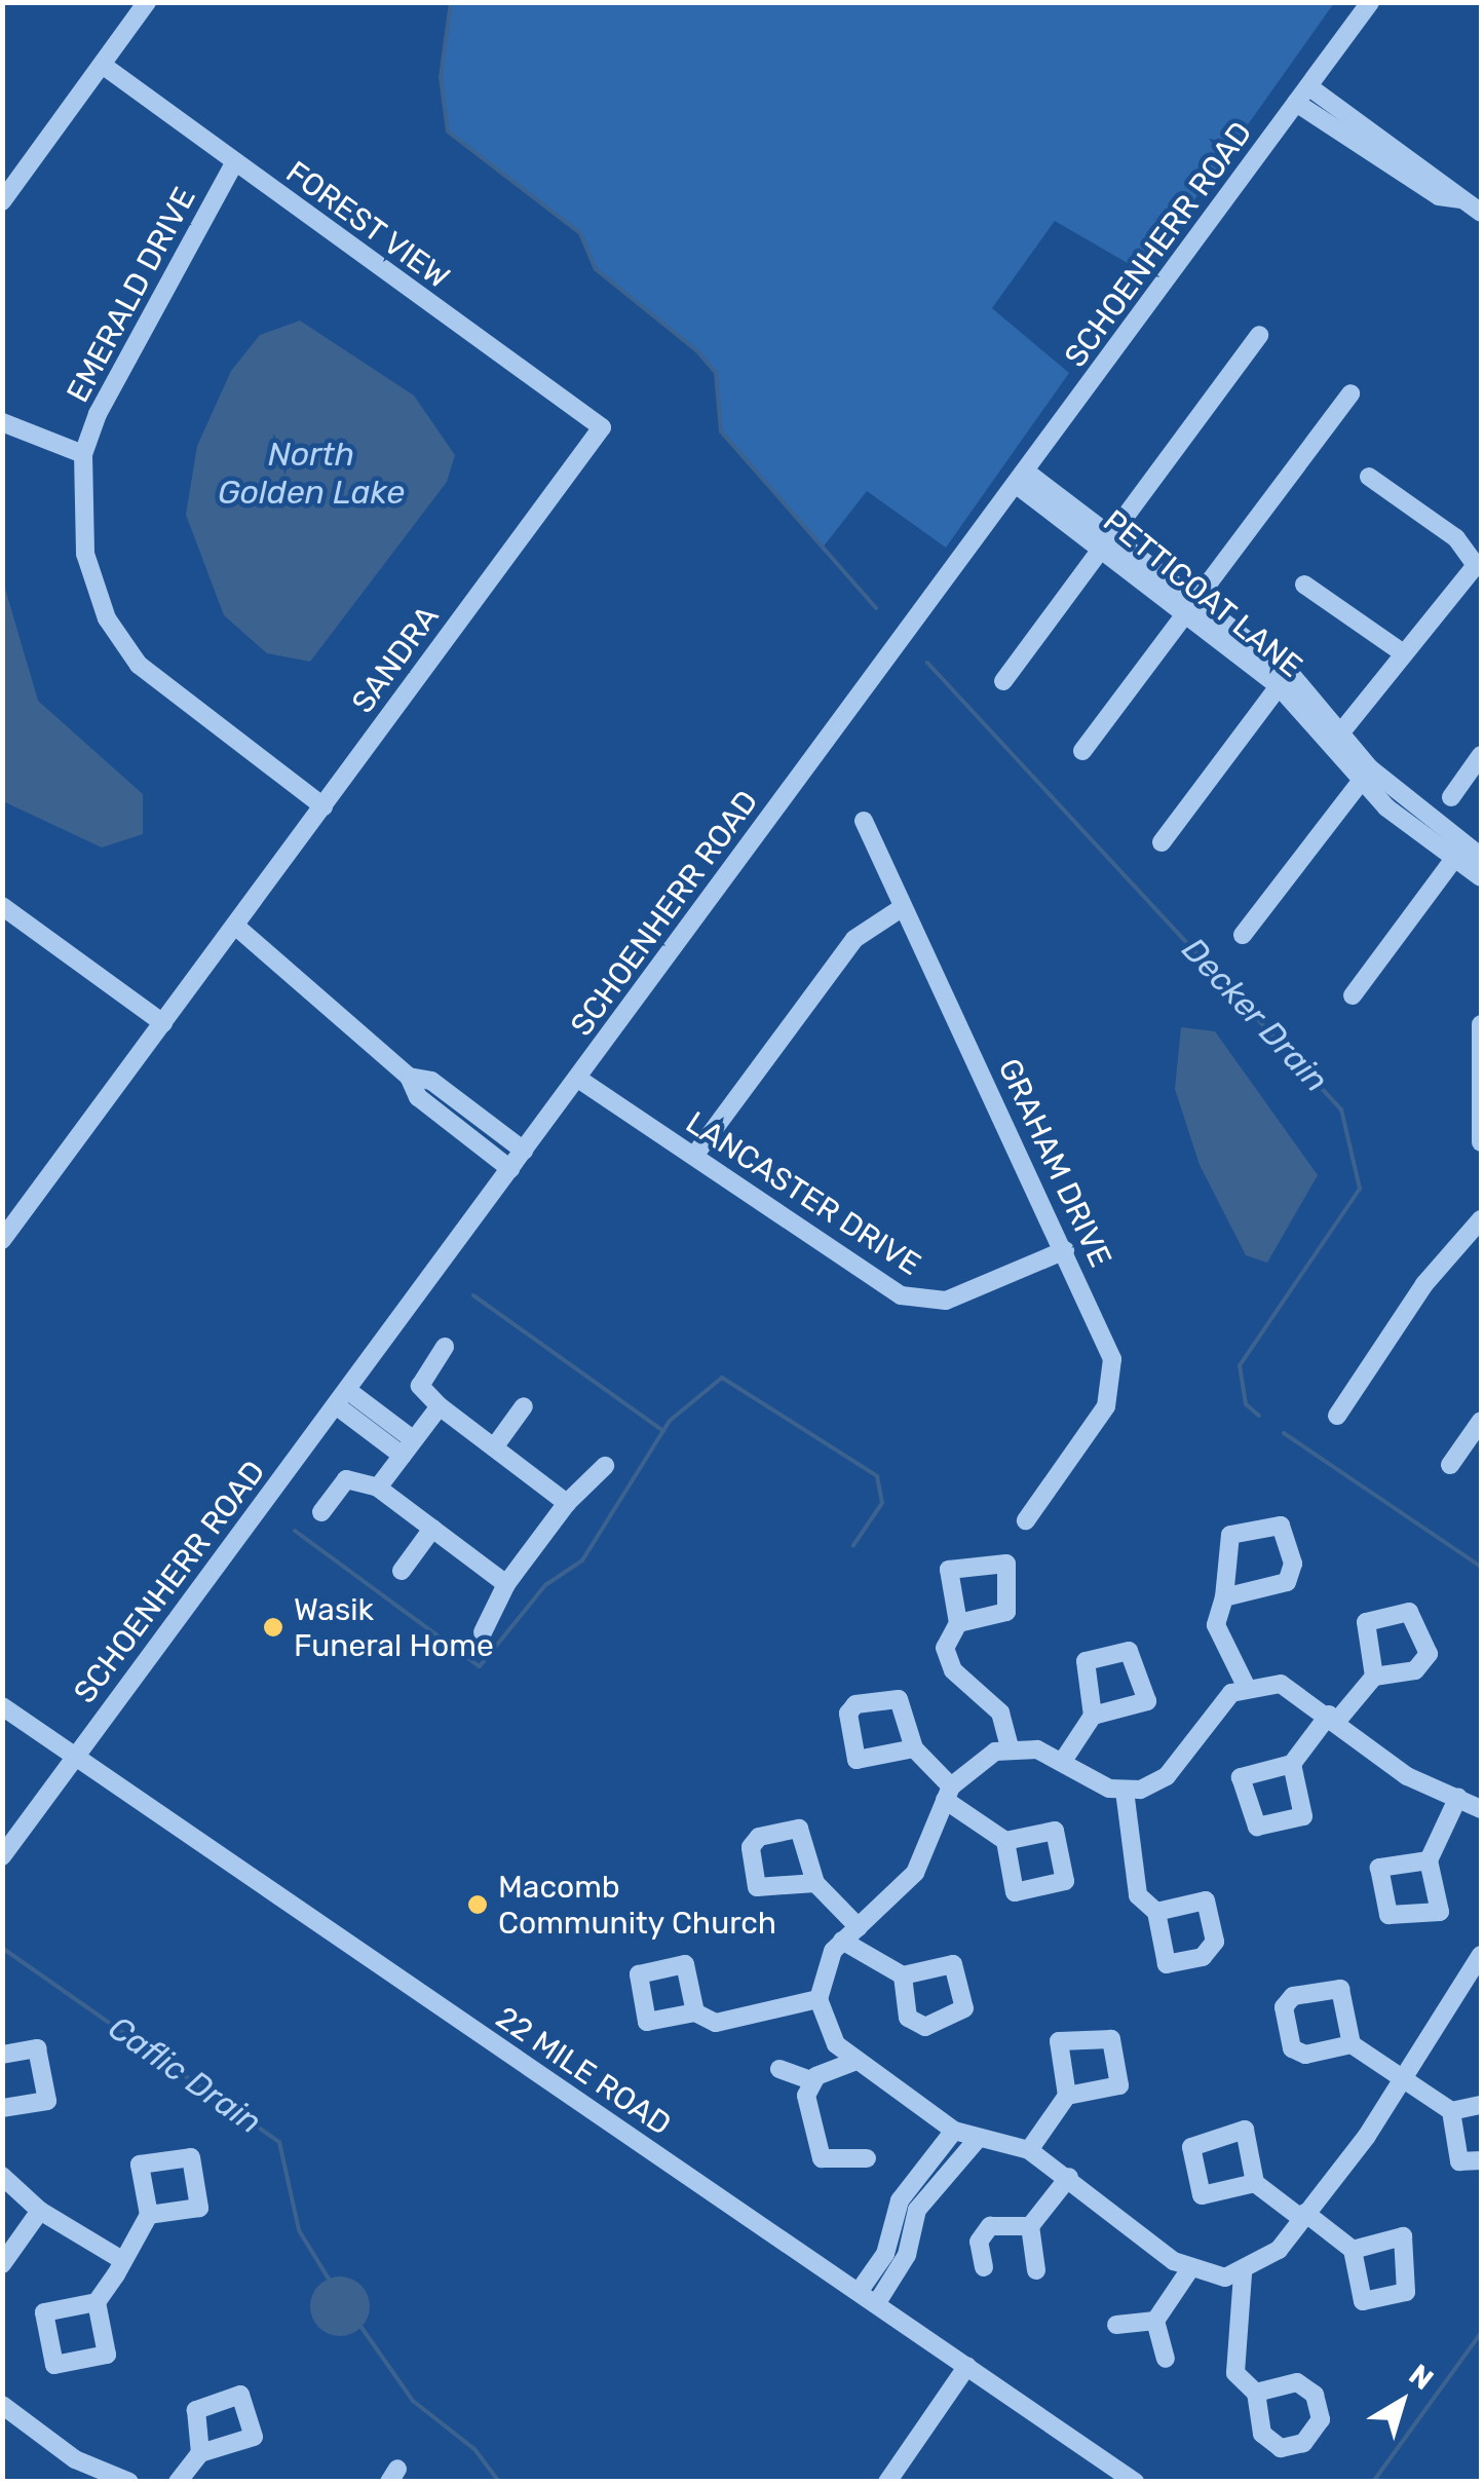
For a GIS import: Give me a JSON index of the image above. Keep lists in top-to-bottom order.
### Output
{
  "streets": {
    "street": [
      "FOREST VIEW",
      "SCHOENHERR ROAD",
      "EMERALD DRIVE",
      "PETTICOAT LANE",
      "SANDRA",
      "GRAHAM DRIVE",
      "LANCASTER DRIVE",
      "22 MILE ROAD"
    ]
  },
  "crossings": [
    ["FOREST VIEW", "EMERALD DRIVE"],
    ["FOREST VIEW", "SANDRA"],
    ["SCHOENHERR ROAD", "PETTICOAT LANE"],
    ["SCHOENHERR ROAD", "LANCASTER DRIVE"],
    ["SCHOENHERR ROAD", "22 MILE ROAD"],
    ["GRAHAM DRIVE", "LANCASTER DRIVE"]
  ],
  "water": ["North Golden Lake", "Decker Drain", "Caflic Drain"],
  "places": ["Wasik Funeral Home", "Macomb Community Church"],
  "north": "top right"
}
